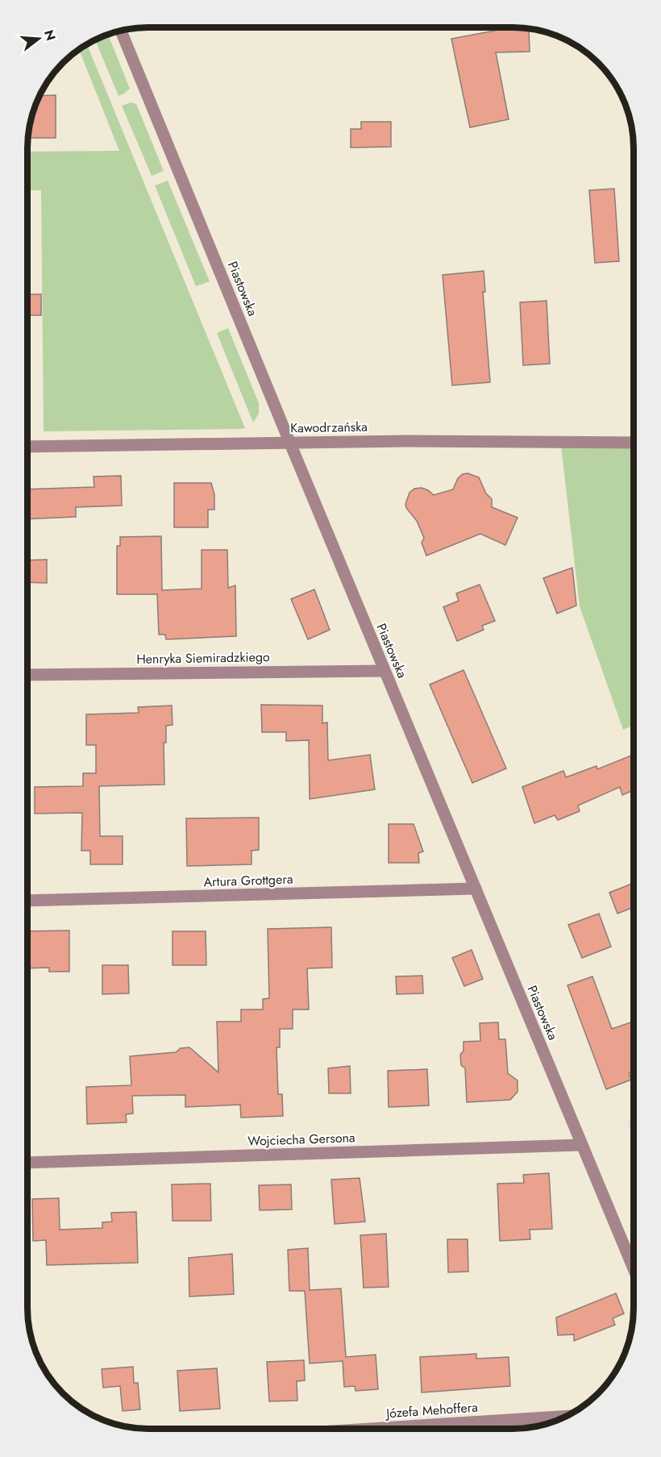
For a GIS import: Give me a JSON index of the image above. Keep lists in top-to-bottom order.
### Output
{
  "streets": {
    "street": [
      "Piastowska",
      "Kawodrzańska",
      "Henryka Siemiradzkiego",
      "Artura Grottgera",
      "Wojciecha Gersona",
      "Józefa Mehoffera"
    ]
  },
  "crossings": [
    ["Piastowska", "Kawodrzańska"],
    ["Piastowska", "Henryka Siemiradzkiego"],
    ["Piastowska", "Artura Grottgera"],
    ["Piastowska", "Wojciecha Gersona"]
  ],
  "north": "right"
}
